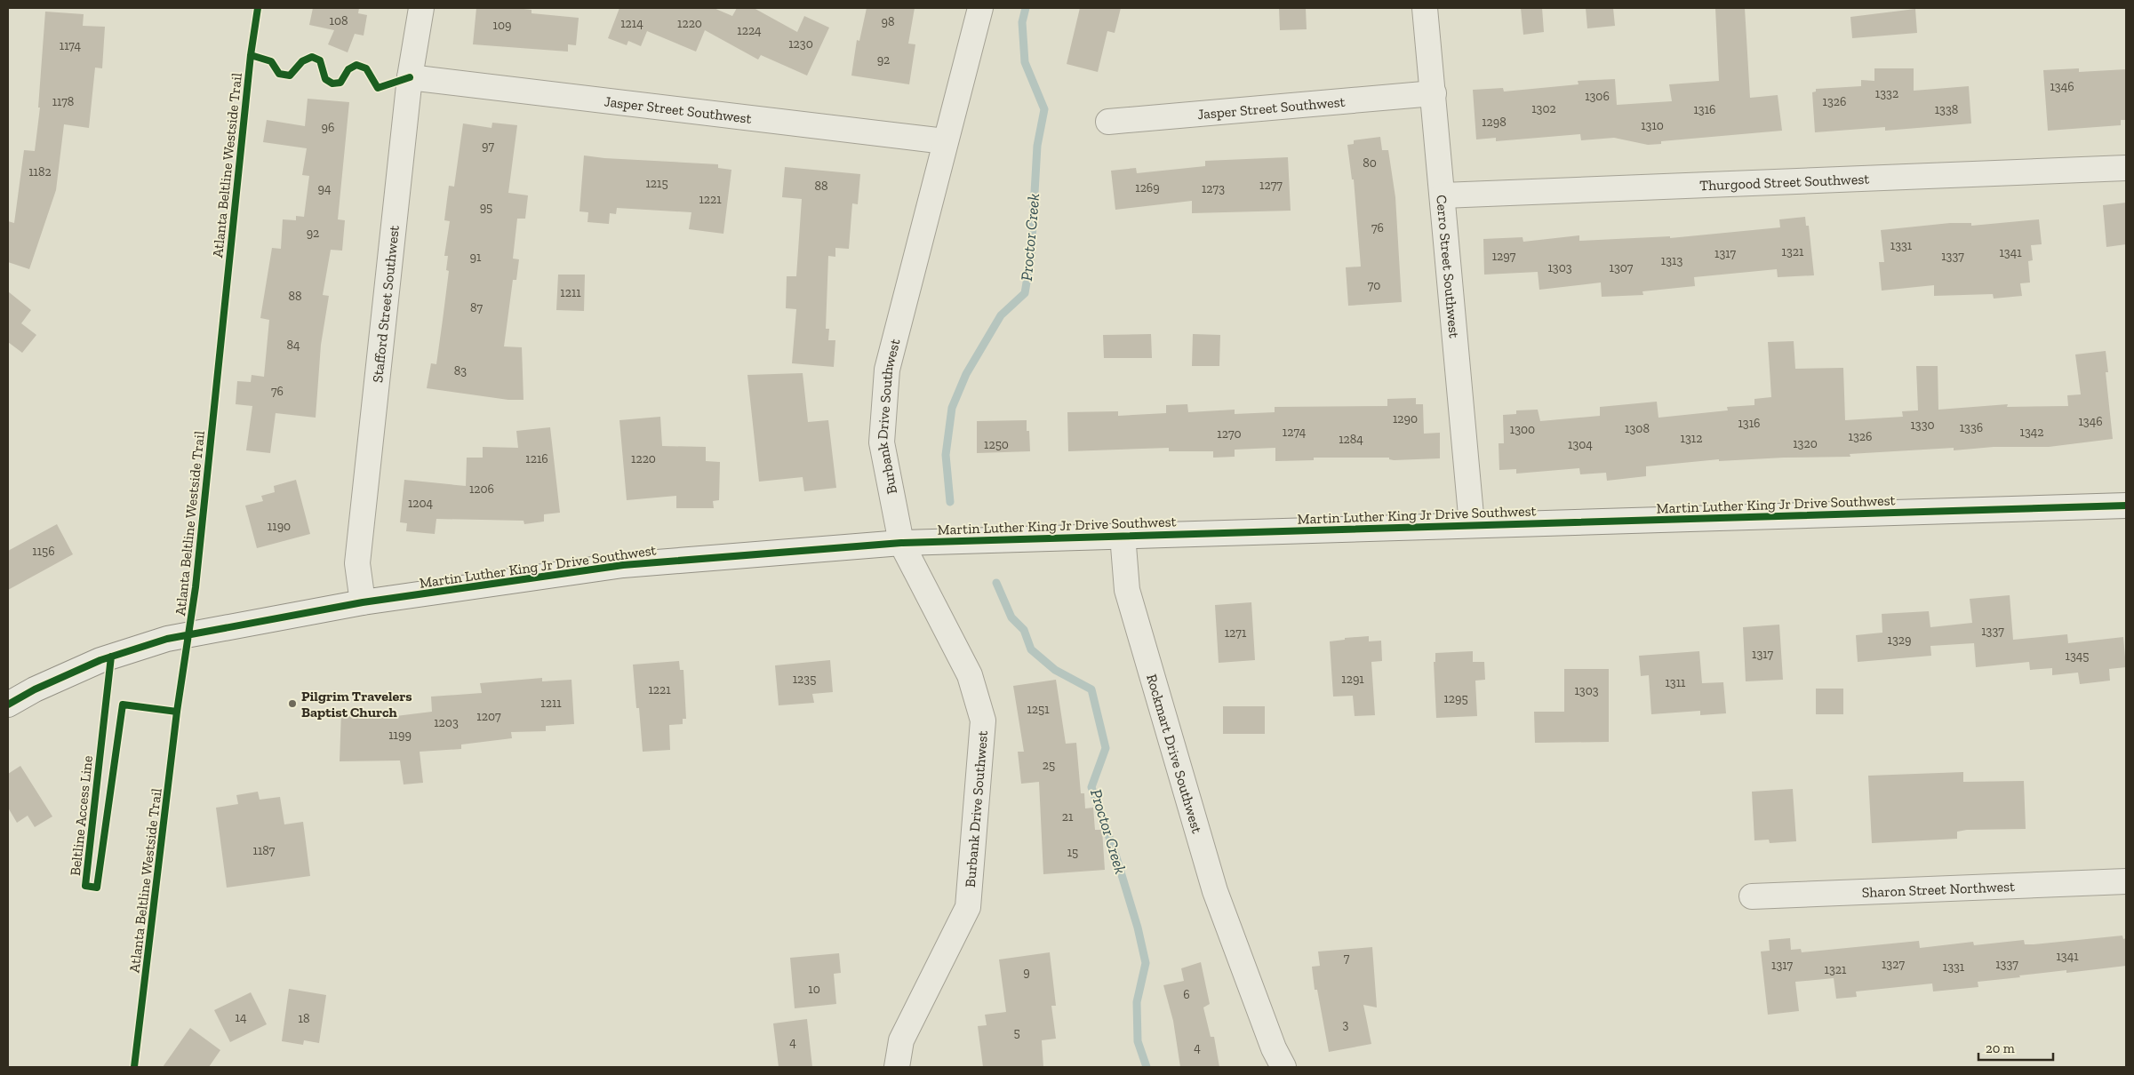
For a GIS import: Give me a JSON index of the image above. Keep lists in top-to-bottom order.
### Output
{
  "streets": {
    "street": [
      "Jasper Street Southwest",
      "Thurgood Street Southwest",
      "Cerro Street Southwest",
      "Stafford Street Southwest",
      "Burbank Drive Southwest",
      "Martin Luther King Jr Drive Southwest",
      "Rockmart Drive Southwest",
      "Sharon Street Northwest"
    ],
    "cycle path": ["Atlanta Beltline Westside Trail", "Beltline Access Line"]
  },
  "crossings": [
    ["Jasper Street Southwest", "Cerro Street Southwest"],
    ["Jasper Street Southwest", "Stafford Street Southwest"],
    ["Jasper Street Southwest", "Burbank Drive Southwest"],
    ["Thurgood Street Southwest", "Cerro Street Southwest"],
    ["Cerro Street Southwest", "Martin Luther King Jr Drive Southwest"],
    ["Stafford Street Southwest", "Martin Luther King Jr Drive Southwest"],
    ["Burbank Drive Southwest", "Martin Luther King Jr Drive Southwest"],
    ["Martin Luther King Jr Drive Southwest", "Rockmart Drive Southwest"]
  ],
  "water": ["Proctor Creek"],
  "places": ["Pilgrim Travelers Baptist Church"],
  "house_numbers": [
    "108",
    "98",
    "1214",
    "1220",
    "109",
    "1224",
    "1230",
    "1174",
    "92",
    "1346",
    "1332",
    "1306",
    "1178",
    "1326",
    "1302",
    "1316",
    "1338",
    "1298",
    "1310",
    "96",
    "97",
    "80",
    "1182",
    "1215",
    "1277",
    "88",
    "1269",
    "94",
    "1273",
    "1221",
    "95",
    "76",
    "92",
    "1331",
    "1321",
    "1341",
    "1317",
    "1297",
    "1337",
    "91",
    "1313",
    "1303",
    "1307",
    "70",
    "1211",
    "88",
    "87",
    "84",
    "83",
    "76",
    "1290",
    "1346",
    "1316",
    "1330",
    "1336",
    "1308",
    "1300",
    "1274",
    "1342",
    "1270",
    "1326",
    "1312",
    "1284",
    "1320",
    "1250",
    "1304",
    "1216",
    "1220",
    "1206",
    "1204",
    "1190",
    "1156",
    "1337",
    "1271",
    "1329",
    "1317",
    "1345",
    "1235",
    "1291",
    "1311",
    "1221",
    "1303",
    "1295",
    "1211",
    "1251",
    "1207",
    "1203",
    "1199",
    "25",
    "21",
    "1187",
    "15",
    "1341",
    "7",
    "1327",
    "1337",
    "1317",
    "1331",
    "1321",
    "9",
    "10",
    "6",
    "14",
    "18",
    "3",
    "5",
    "4",
    "4"
  ],
  "scale_bar": "20 m"
}
